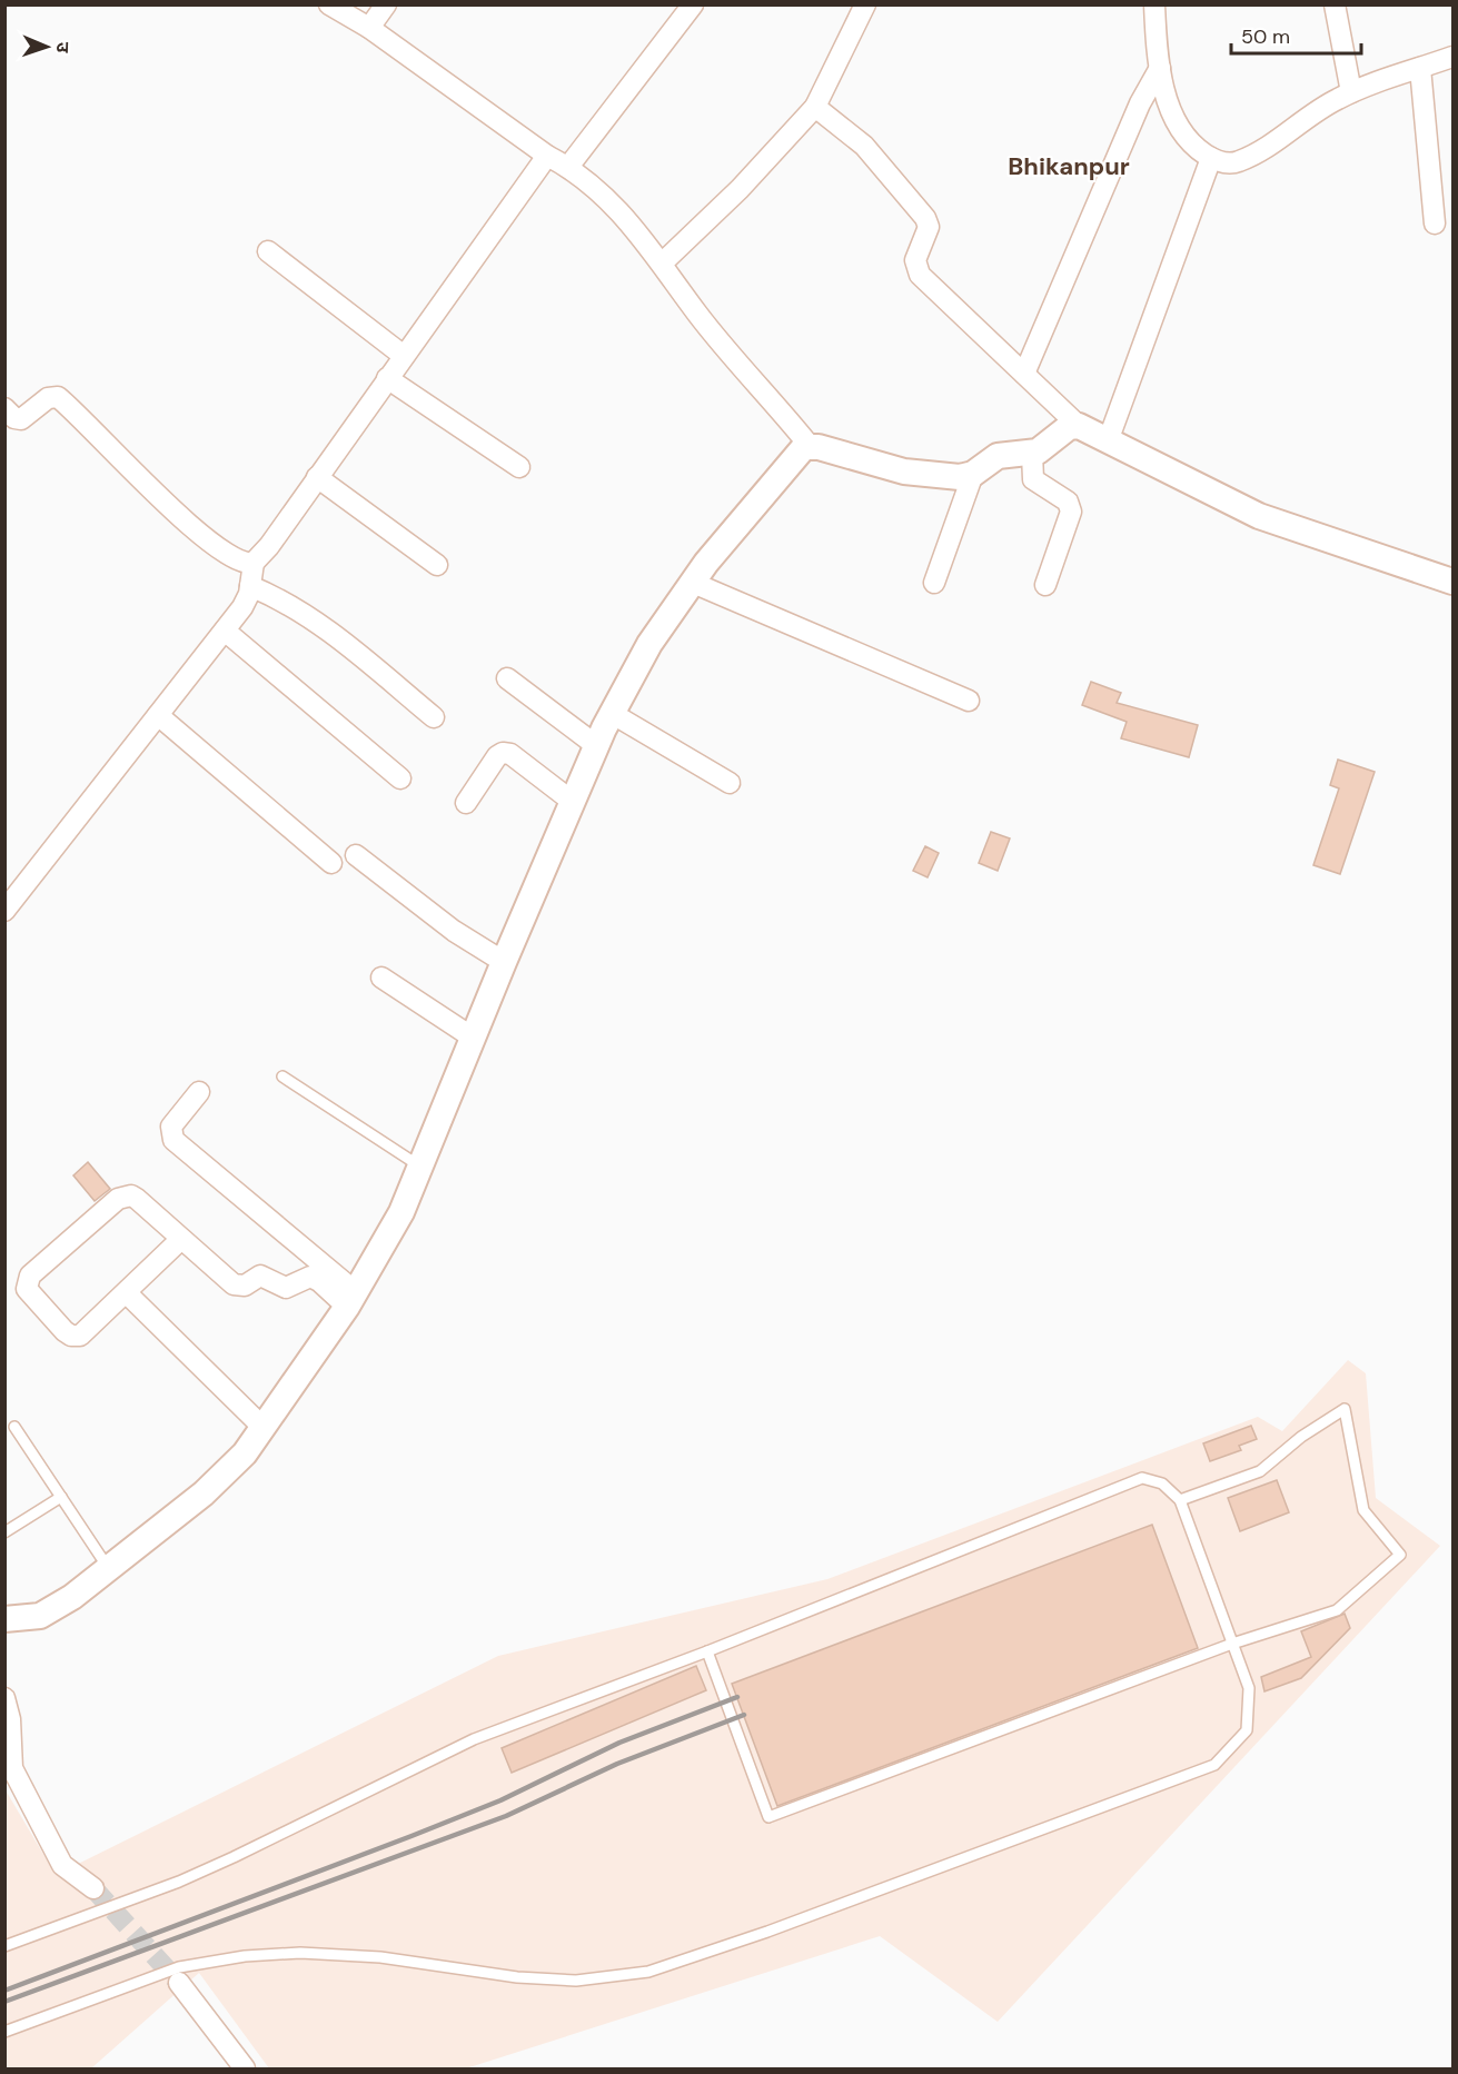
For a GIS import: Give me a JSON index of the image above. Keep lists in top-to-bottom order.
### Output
{
  "districts": ["Bhikanpur"],
  "scale_bar": "50 m",
  "north": "right"
}
